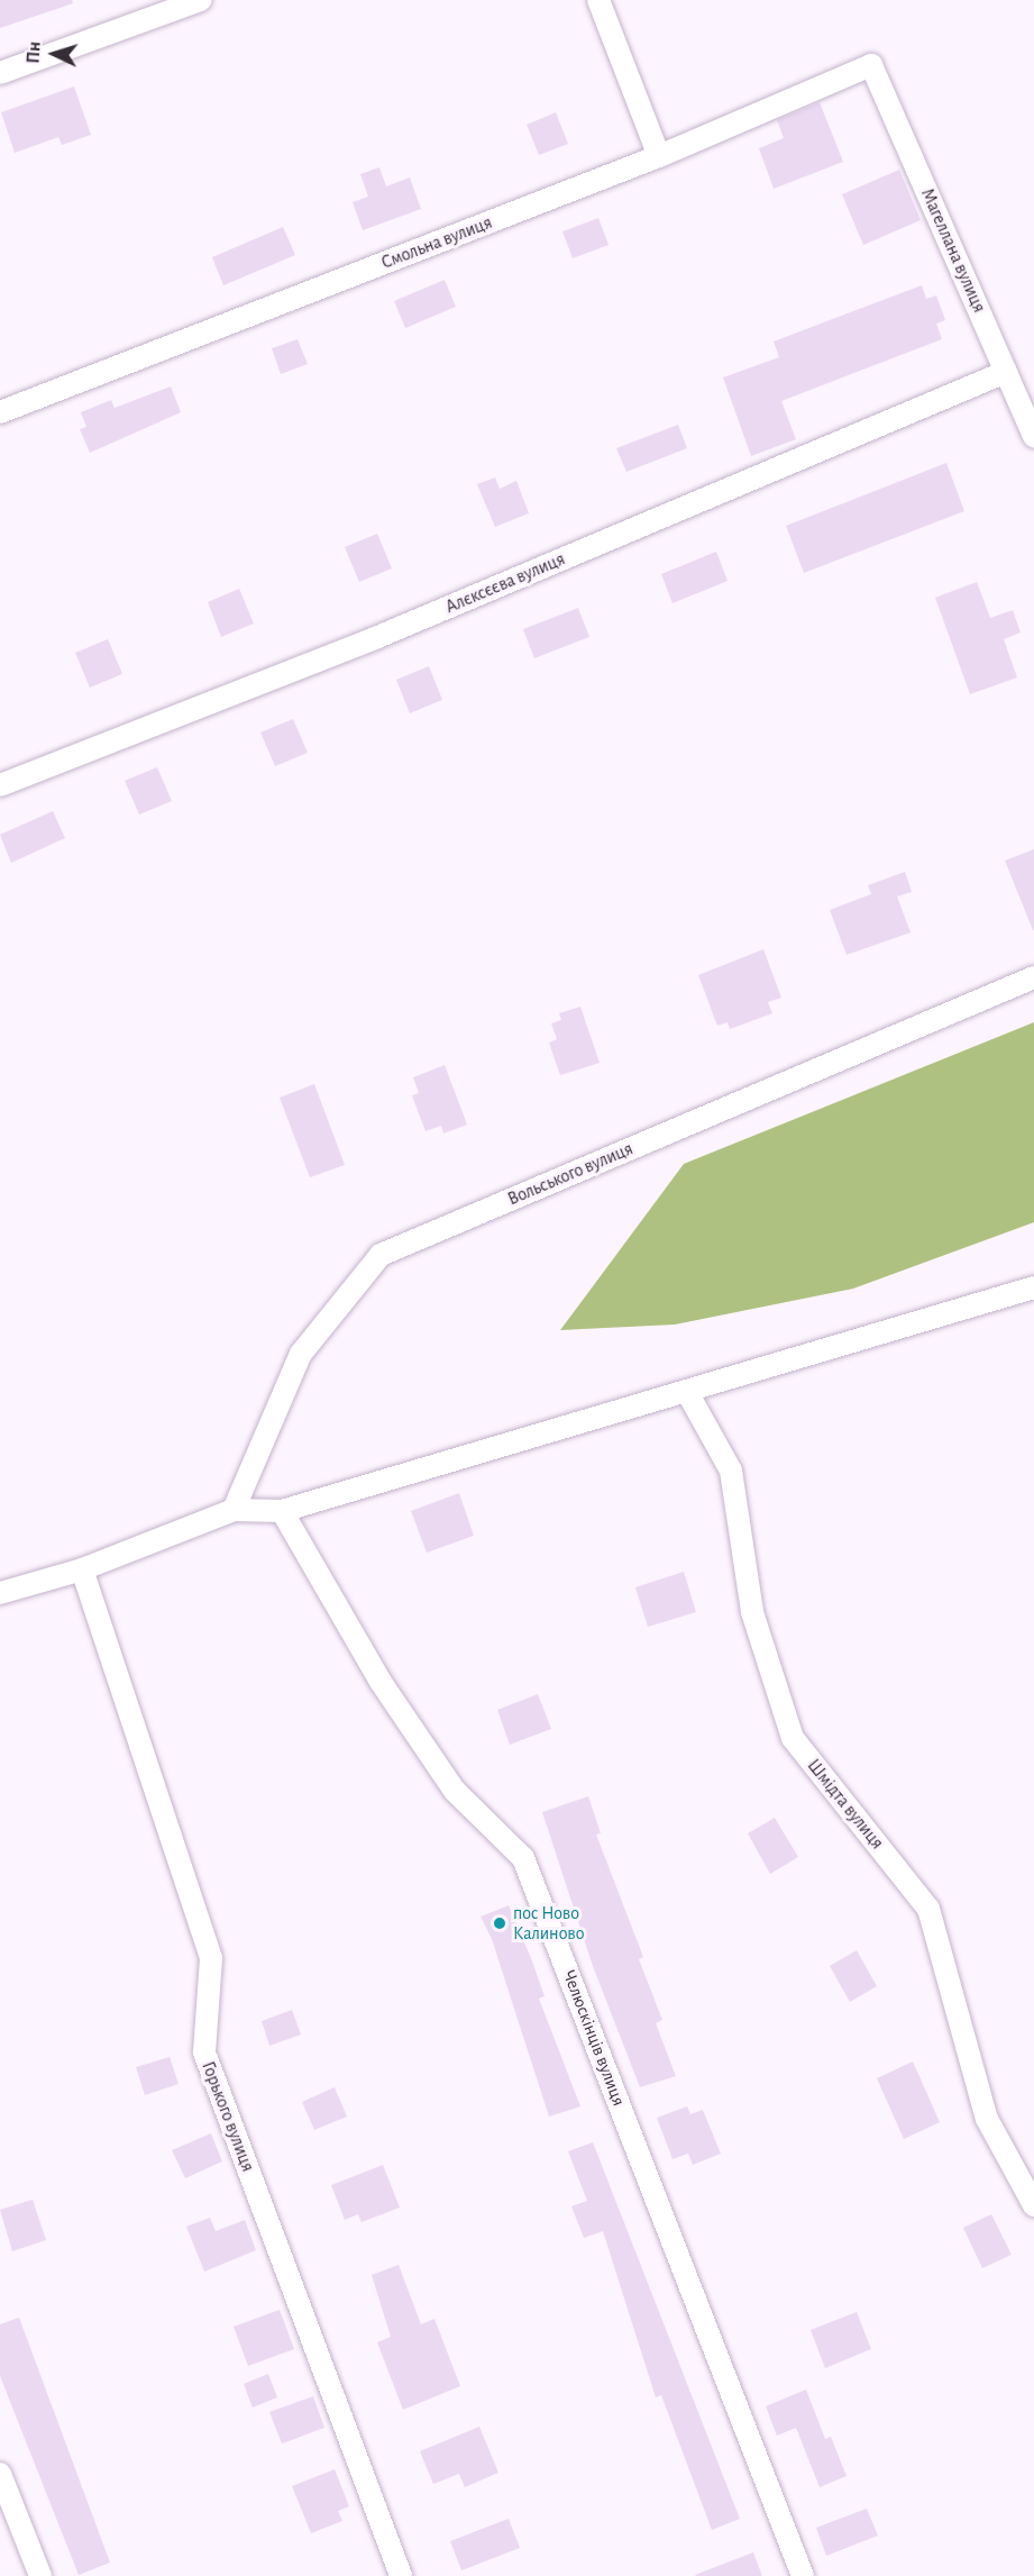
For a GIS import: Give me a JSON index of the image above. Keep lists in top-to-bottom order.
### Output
{
  "streets": {
    "street": [
      "Смольна вулиця",
      "Магеллана вулиця",
      "Алєксєєва вулиця",
      "Вольського вулиця",
      "Шмідта вулиця",
      "Челюскінців вулиця",
      "Горького вулиця"
    ]
  },
  "crossings": [
    ["Смольна вулиця", "Магеллана вулиця"],
    ["Магеллана вулиця", "Алєксєєва вулиця"]
  ],
  "places": ["пос Ново Калиново"],
  "north": "left"
}
